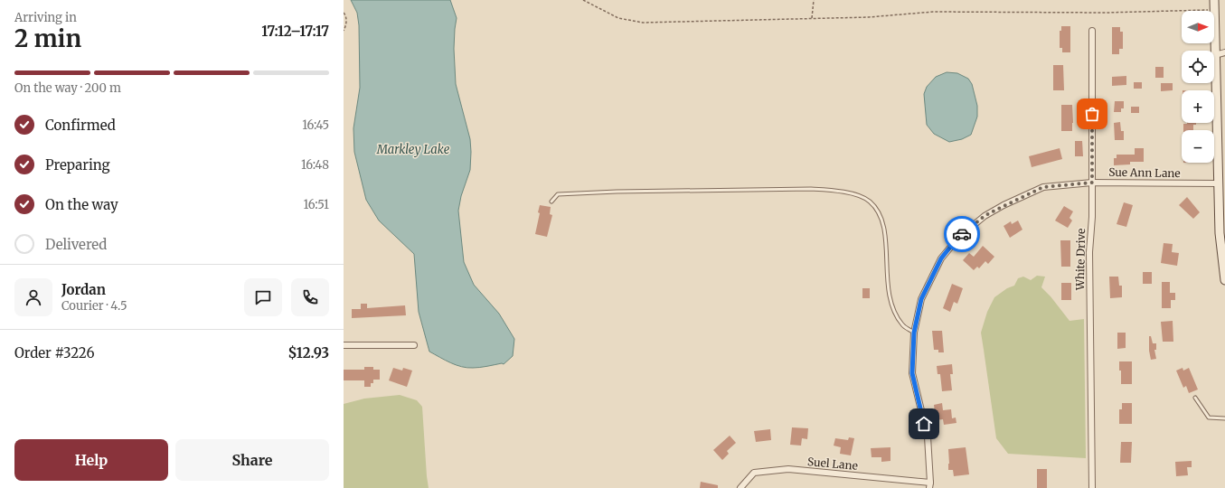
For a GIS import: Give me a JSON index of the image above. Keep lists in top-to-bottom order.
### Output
{
  "streets": {
    "street": ["Sue Ann Lane", "White Drive", "Suel Lane"]
  },
  "crossings": [
    ["Sue Ann Lane", "White Drive"],
    ["Sue Ann Lane", "Suel Lane"]
  ],
  "water": ["Markley Lake"],
  "north": "right",
  "page": {
    "heading": ["2 min", "Arriving in", "17:12–17:17"],
    "panel": [
      "Jordan",
      "Courier · 4.5",
      "Order #3226",
      "$12.93"
    ],
    "map_buttons": ["+", "−"],
    "bar": "On the way · 200 m",
    "list": [
      ["Confirmed", "16:45"],
      ["Preparing", "16:48"],
      ["On the way", "16:51"],
      "Delivered"
    ],
    "buttons": ["Help", "Share"]
  }
}
